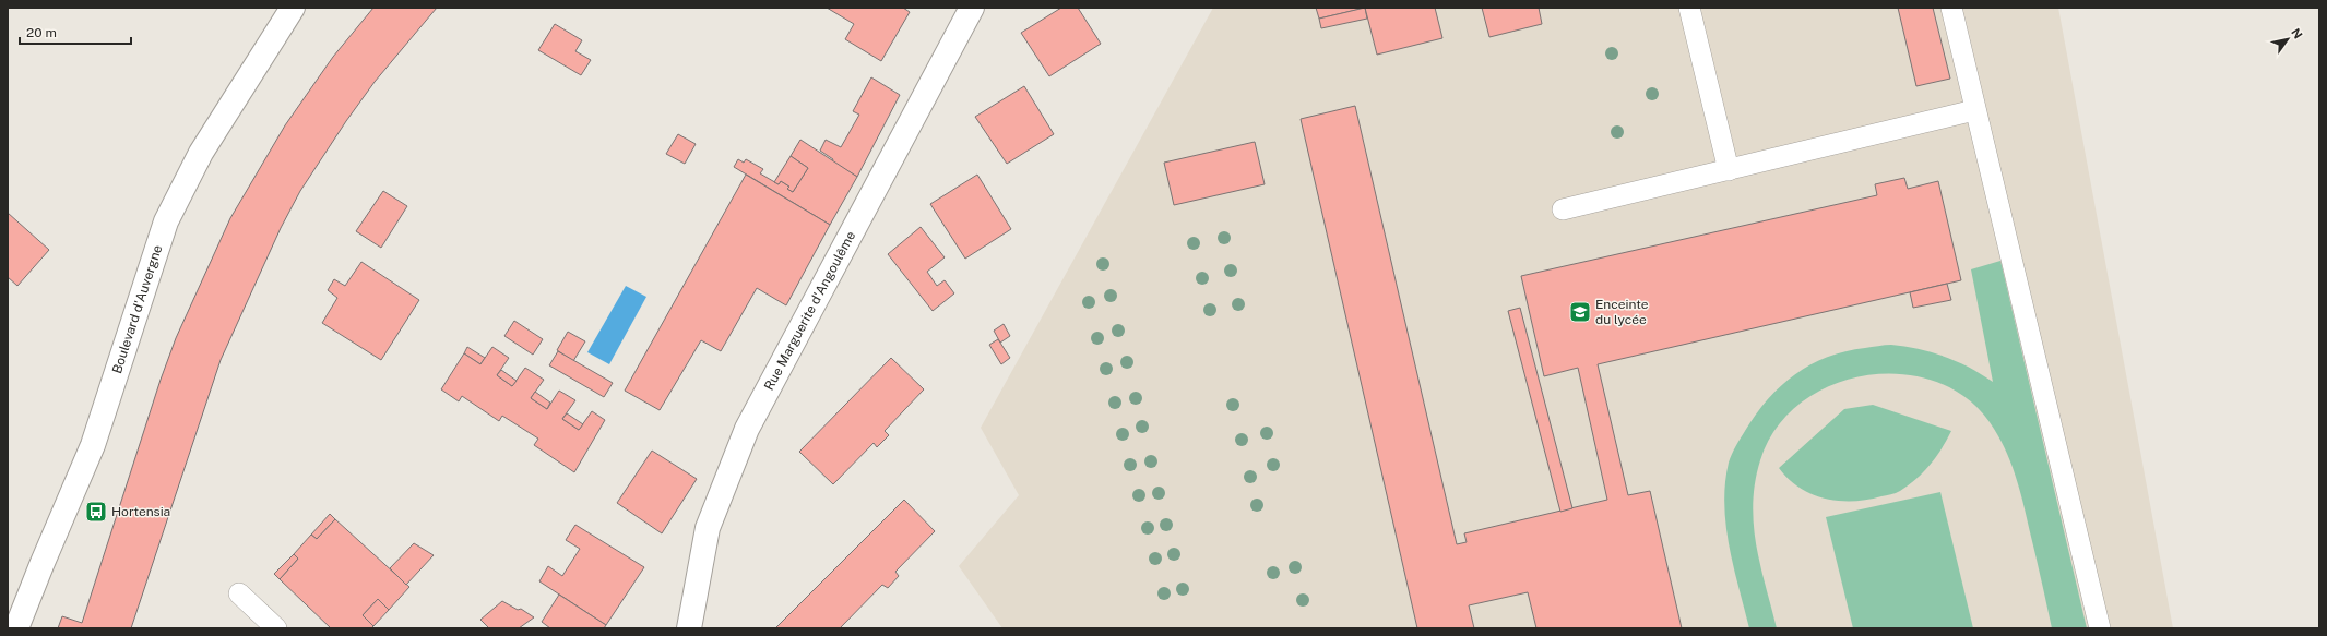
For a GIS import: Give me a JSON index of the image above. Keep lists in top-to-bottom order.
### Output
{
  "streets": {
    "street": ["Boulevard d'Auvergne", "Rue Marguerite d'Angoulême"]
  },
  "places": {
    "school or university": ["Enceinte du lycée"],
    "bus stop": ["Hortensia"]
  },
  "scale_bar": "20 m",
  "north": "top right"
}
